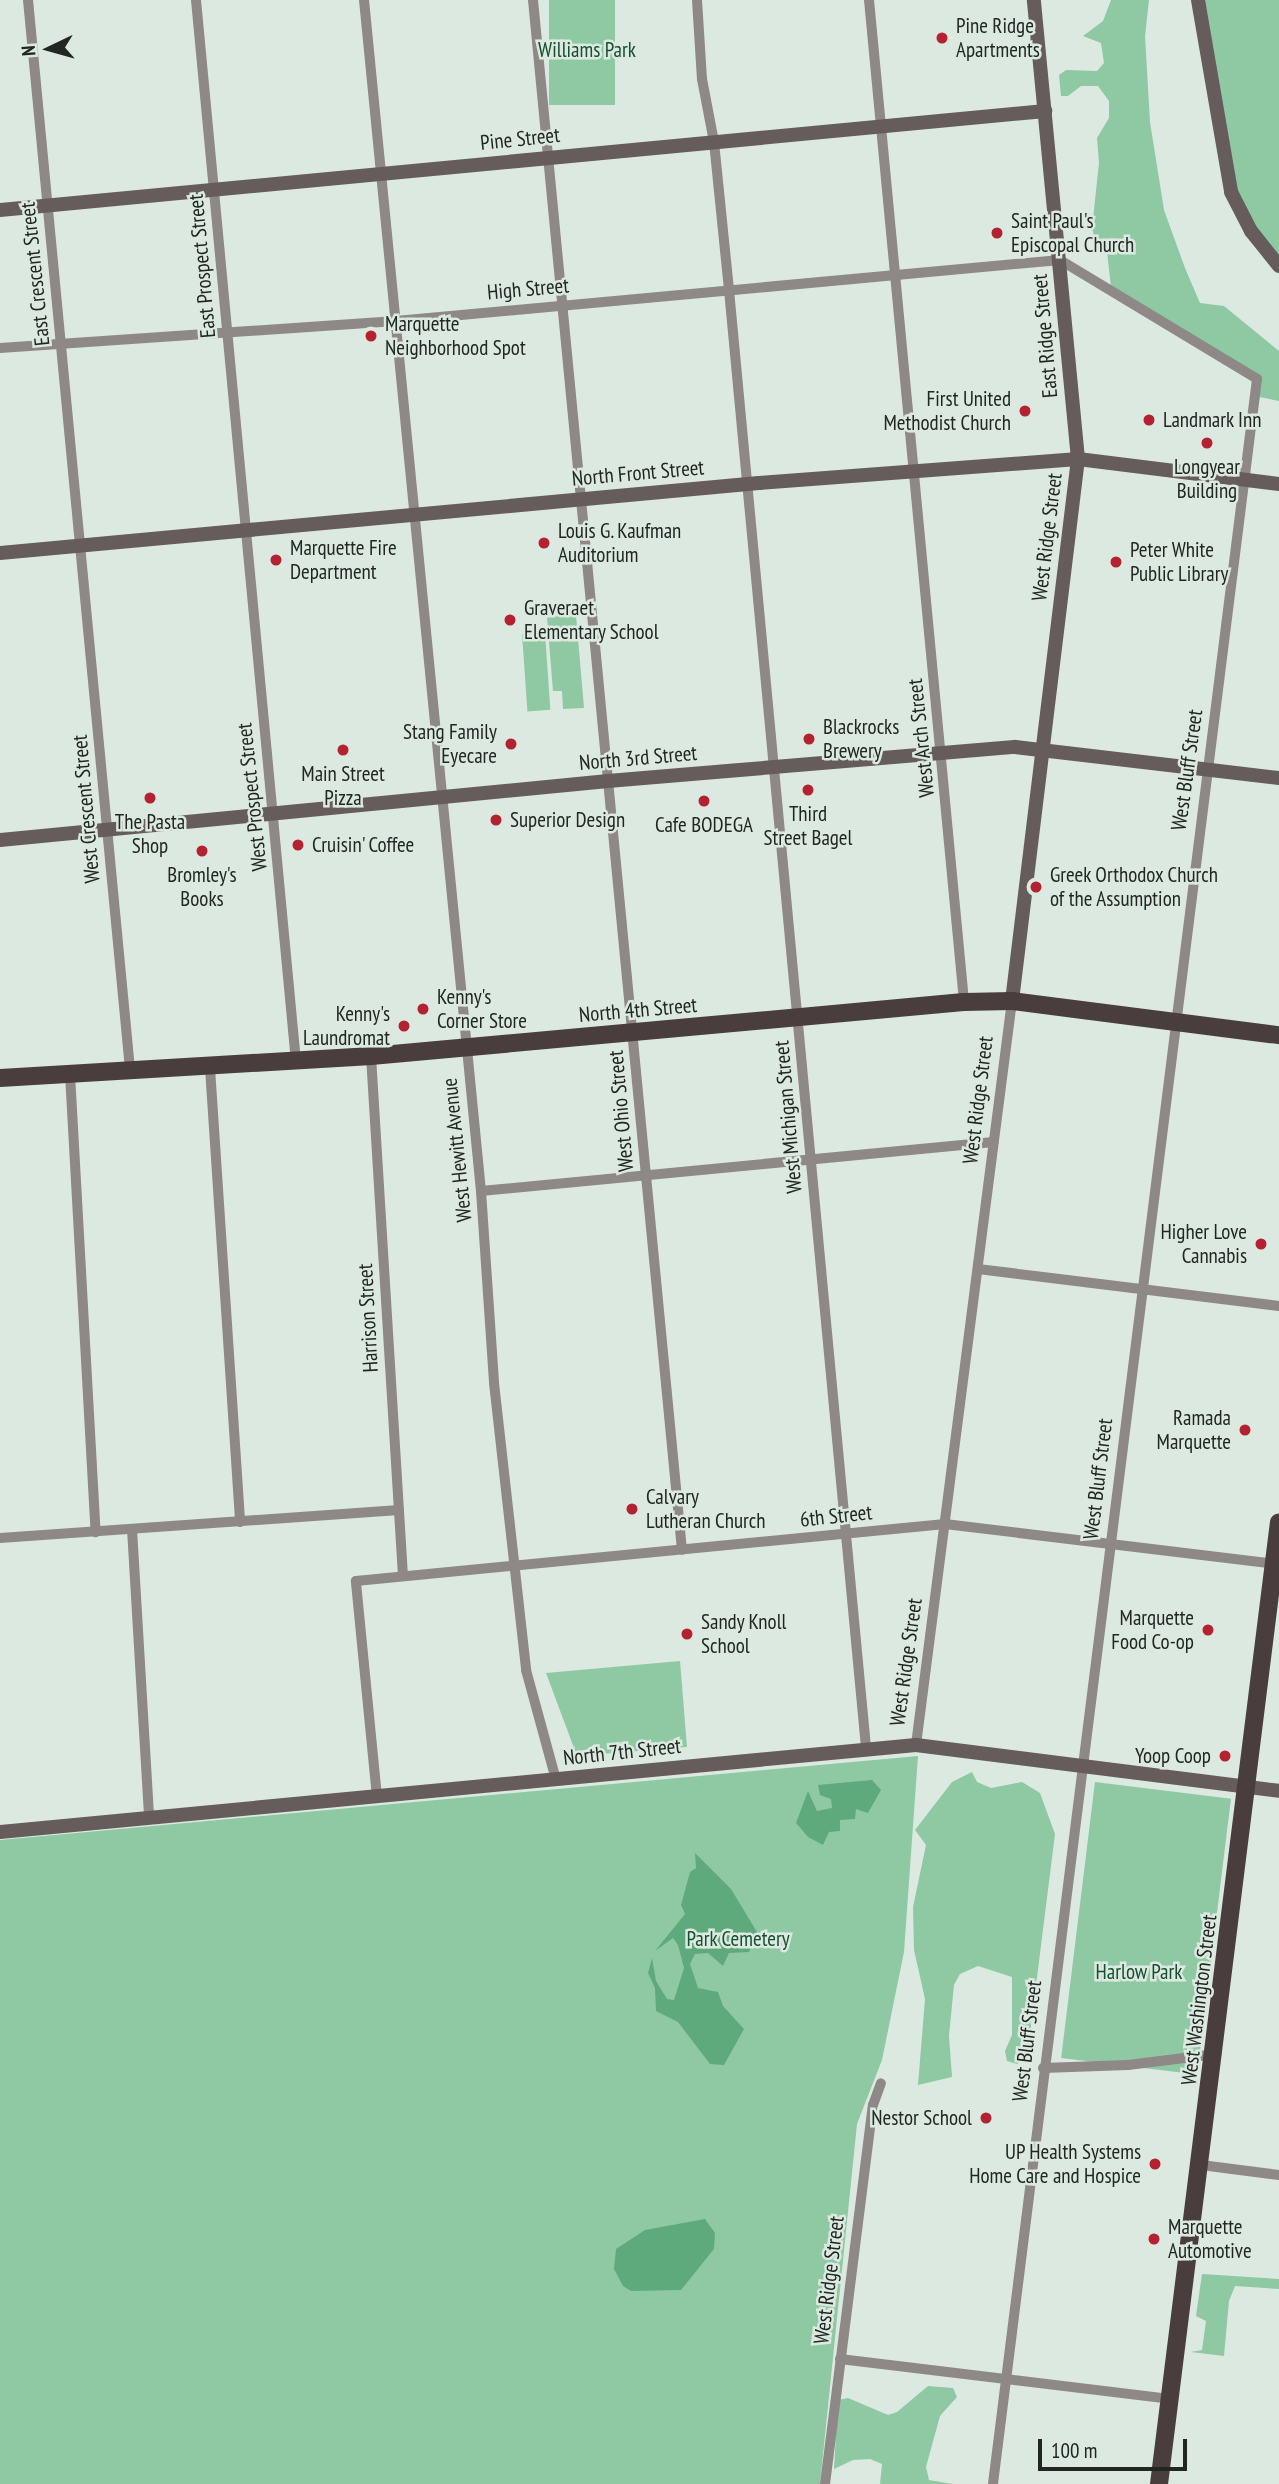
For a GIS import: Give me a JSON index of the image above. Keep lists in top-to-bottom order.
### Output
{
  "streets": {
    "main road": ["North 4th Street", "West Washington Street"],
    "street": [
      "Pine Street",
      "East Prospect Street",
      "East Crescent Street",
      "High Street",
      "East Ridge Street",
      "North Front Street",
      "West Ridge Street",
      "West Arch Street",
      "North 3rd Street",
      "West Bluff Street",
      "West Prospect Street",
      "West Crescent Street",
      "West Ohio Street",
      "West Michigan Street",
      "West Hewitt Avenue",
      "Harrison Street",
      "6th Street",
      "North 7th Street"
    ]
  },
  "crossings": [
    ["Pine Street", "East Prospect Street"],
    ["Pine Street", "East Crescent Street"],
    ["Pine Street", "East Ridge Street"],
    ["Pine Street", "West Arch Street"],
    ["Pine Street", "West Ohio Street"],
    ["Pine Street", "West Michigan Street"],
    ["Pine Street", "West Hewitt Avenue"],
    ["East Prospect Street", "High Street"],
    ["East Prospect Street", "North Front Street"],
    ["East Prospect Street", "West Prospect Street"],
    ["East Crescent Street", "High Street"],
    ["East Crescent Street", "North Front Street"],
    ["East Crescent Street", "West Crescent Street"],
    ["High Street", "East Ridge Street"],
    ["High Street", "West Arch Street"],
    ["High Street", "West Bluff Street"],
    ["High Street", "West Ohio Street"],
    ["High Street", "West Michigan Street"],
    ["High Street", "West Hewitt Avenue"],
    ["East Ridge Street", "North Front Street"],
    ["East Ridge Street", "West Ridge Street"],
    ["East Ridge Street", "West Bluff Street"],
    ["North Front Street", "West Ridge Street"],
    ["North Front Street", "West Arch Street"],
    ["North Front Street", "West Bluff Street"],
    ["North Front Street", "West Prospect Street"],
    ["North Front Street", "West Crescent Street"],
    ["North Front Street", "West Ohio Street"],
    ["North Front Street", "West Michigan Street"],
    ["North Front Street", "West Hewitt Avenue"],
    ["West Ridge Street", "North 3rd Street"],
    ["West Ridge Street", "North 4th Street"],
    ["West Ridge Street", "6th Street"],
    ["West Ridge Street", "North 7th Street"],
    ["West Arch Street", "North 3rd Street"],
    ["West Arch Street", "North 4th Street"],
    ["North 3rd Street", "West Bluff Street"],
    ["North 3rd Street", "West Prospect Street"],
    ["North 3rd Street", "West Crescent Street"],
    ["North 3rd Street", "West Ohio Street"],
    ["North 3rd Street", "West Michigan Street"],
    ["North 3rd Street", "West Hewitt Avenue"],
    ["West Bluff Street", "North 4th Street"],
    ["West Bluff Street", "6th Street"],
    ["West Bluff Street", "North 7th Street"],
    ["West Prospect Street", "North 4th Street"],
    ["West Crescent Street", "North 4th Street"],
    ["North 4th Street", "West Ohio Street"],
    ["North 4th Street", "West Michigan Street"],
    ["North 4th Street", "West Hewitt Avenue"],
    ["North 4th Street", "Harrison Street"],
    ["West Ohio Street", "6th Street"],
    ["West Michigan Street", "6th Street"],
    ["West Michigan Street", "North 7th Street"],
    ["West Hewitt Avenue", "6th Street"],
    ["West Hewitt Avenue", "North 7th Street"],
    ["Harrison Street", "6th Street"],
    ["6th Street", "North 7th Street"],
    ["6th Street", "West Washington Street"],
    ["North 7th Street", "West Washington Street"]
  ],
  "parks": ["Williams Park", "Park Cemetery", "Harlow Park"],
  "places": [
    "Pine Ridge Apartments",
    "Saint Paul's Episcopal Church",
    "Marquette Neighborhood Spot",
    "First United Methodist Church",
    "Landmark Inn",
    "Longyear Building",
    "Louis G. Kaufman Auditorium",
    "Marquette Fire Department",
    "Peter White Public Library",
    "Graveraet Elementary School",
    "Blackrocks Brewery",
    "Stang Family Eyecare",
    "Main Street Pizza",
    "Third Street Bagel",
    "The Pasta Shop",
    "Cafe BODEGA",
    "Superior Design",
    "Cruisin' Coffee",
    "Bromley's Books",
    "Greek Orthodox Church of the Assumption",
    "Kenny's Corner Store",
    "Kenny's Laundromat",
    "Higher Love Cannabis",
    "Ramada Marquette",
    "Calvary Lutheran Church",
    "Marquette Food Co-op",
    "Sandy Knoll School",
    "Yoop Coop",
    "Nestor School",
    "UP Health Systems Home Care and Hospice",
    "Marquette Automotive"
  ],
  "scale_bar": "100 m",
  "north": "left"
}
